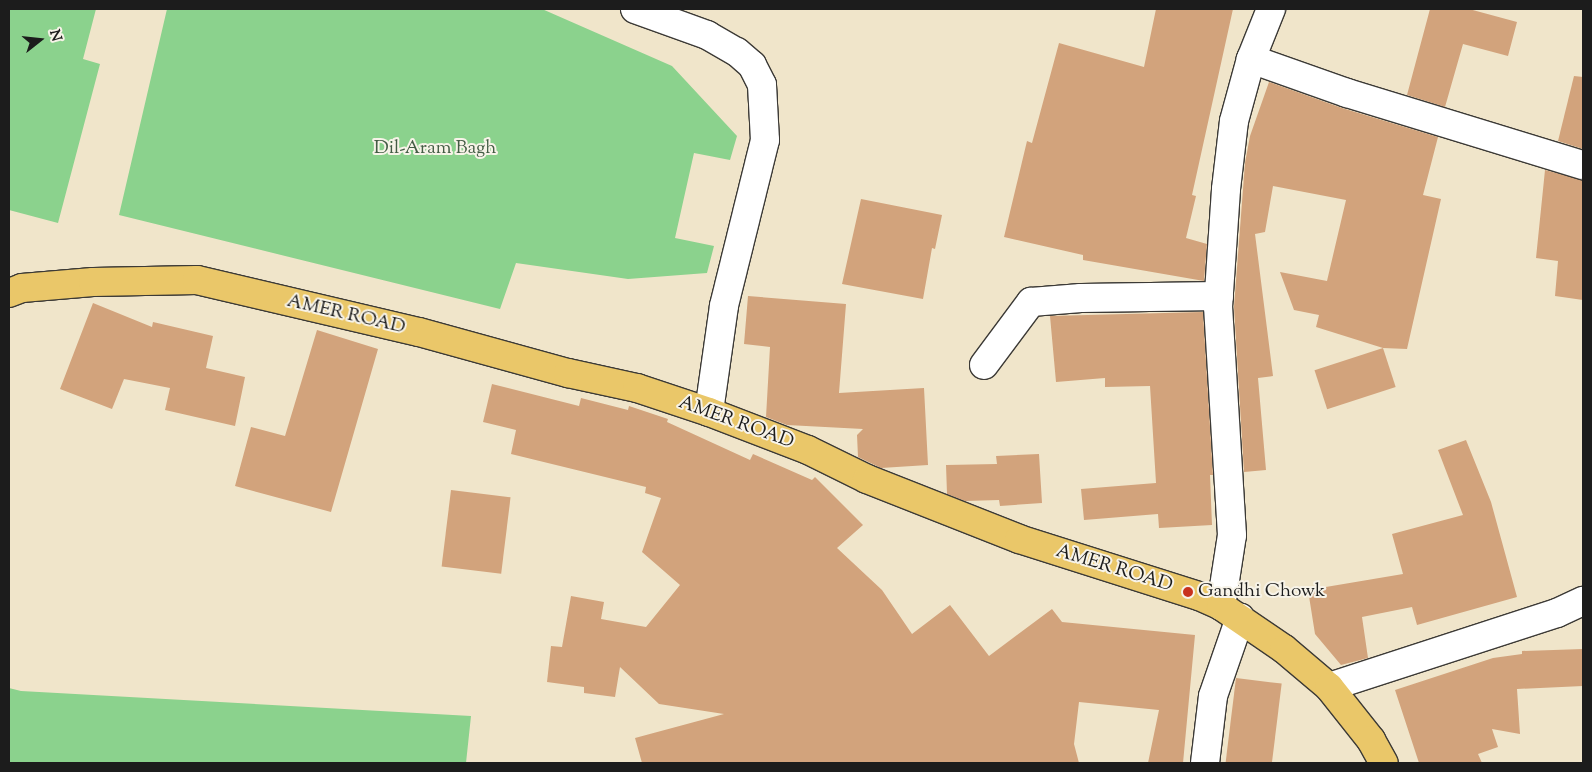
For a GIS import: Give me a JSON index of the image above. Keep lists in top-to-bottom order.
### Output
{
  "streets": {
    "main road": ["AMER ROAD"]
  },
  "parks": ["Dil-Aram Bagh"],
  "places": ["Gandhi Chowk"],
  "north": "right"
}
